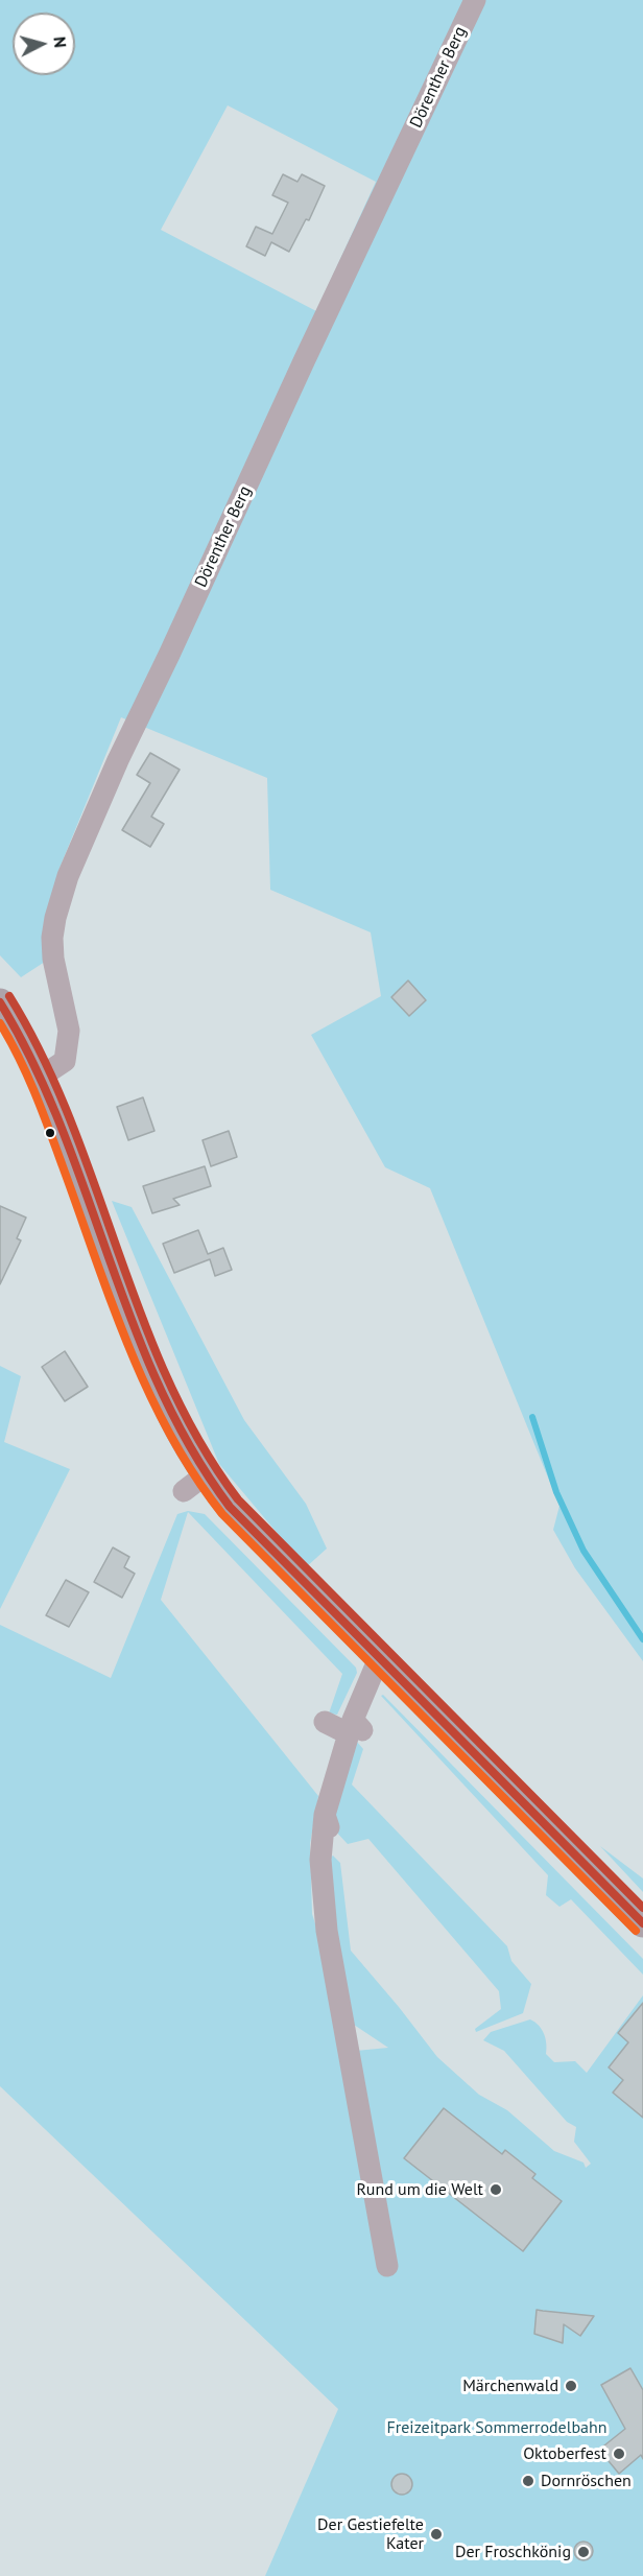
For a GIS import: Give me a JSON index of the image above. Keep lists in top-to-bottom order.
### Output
{
  "streets": {
    "street": ["Dörenther Berg"]
  },
  "parks": ["Freizeitpark Sommerrodelbahn"],
  "places": [
    "Rund um die Welt",
    "Märchenwald",
    "Oktoberfest",
    "Dornröschen",
    "Der Gestiefelte Kater",
    "Der Froschkönig"
  ],
  "north": "right"
}
